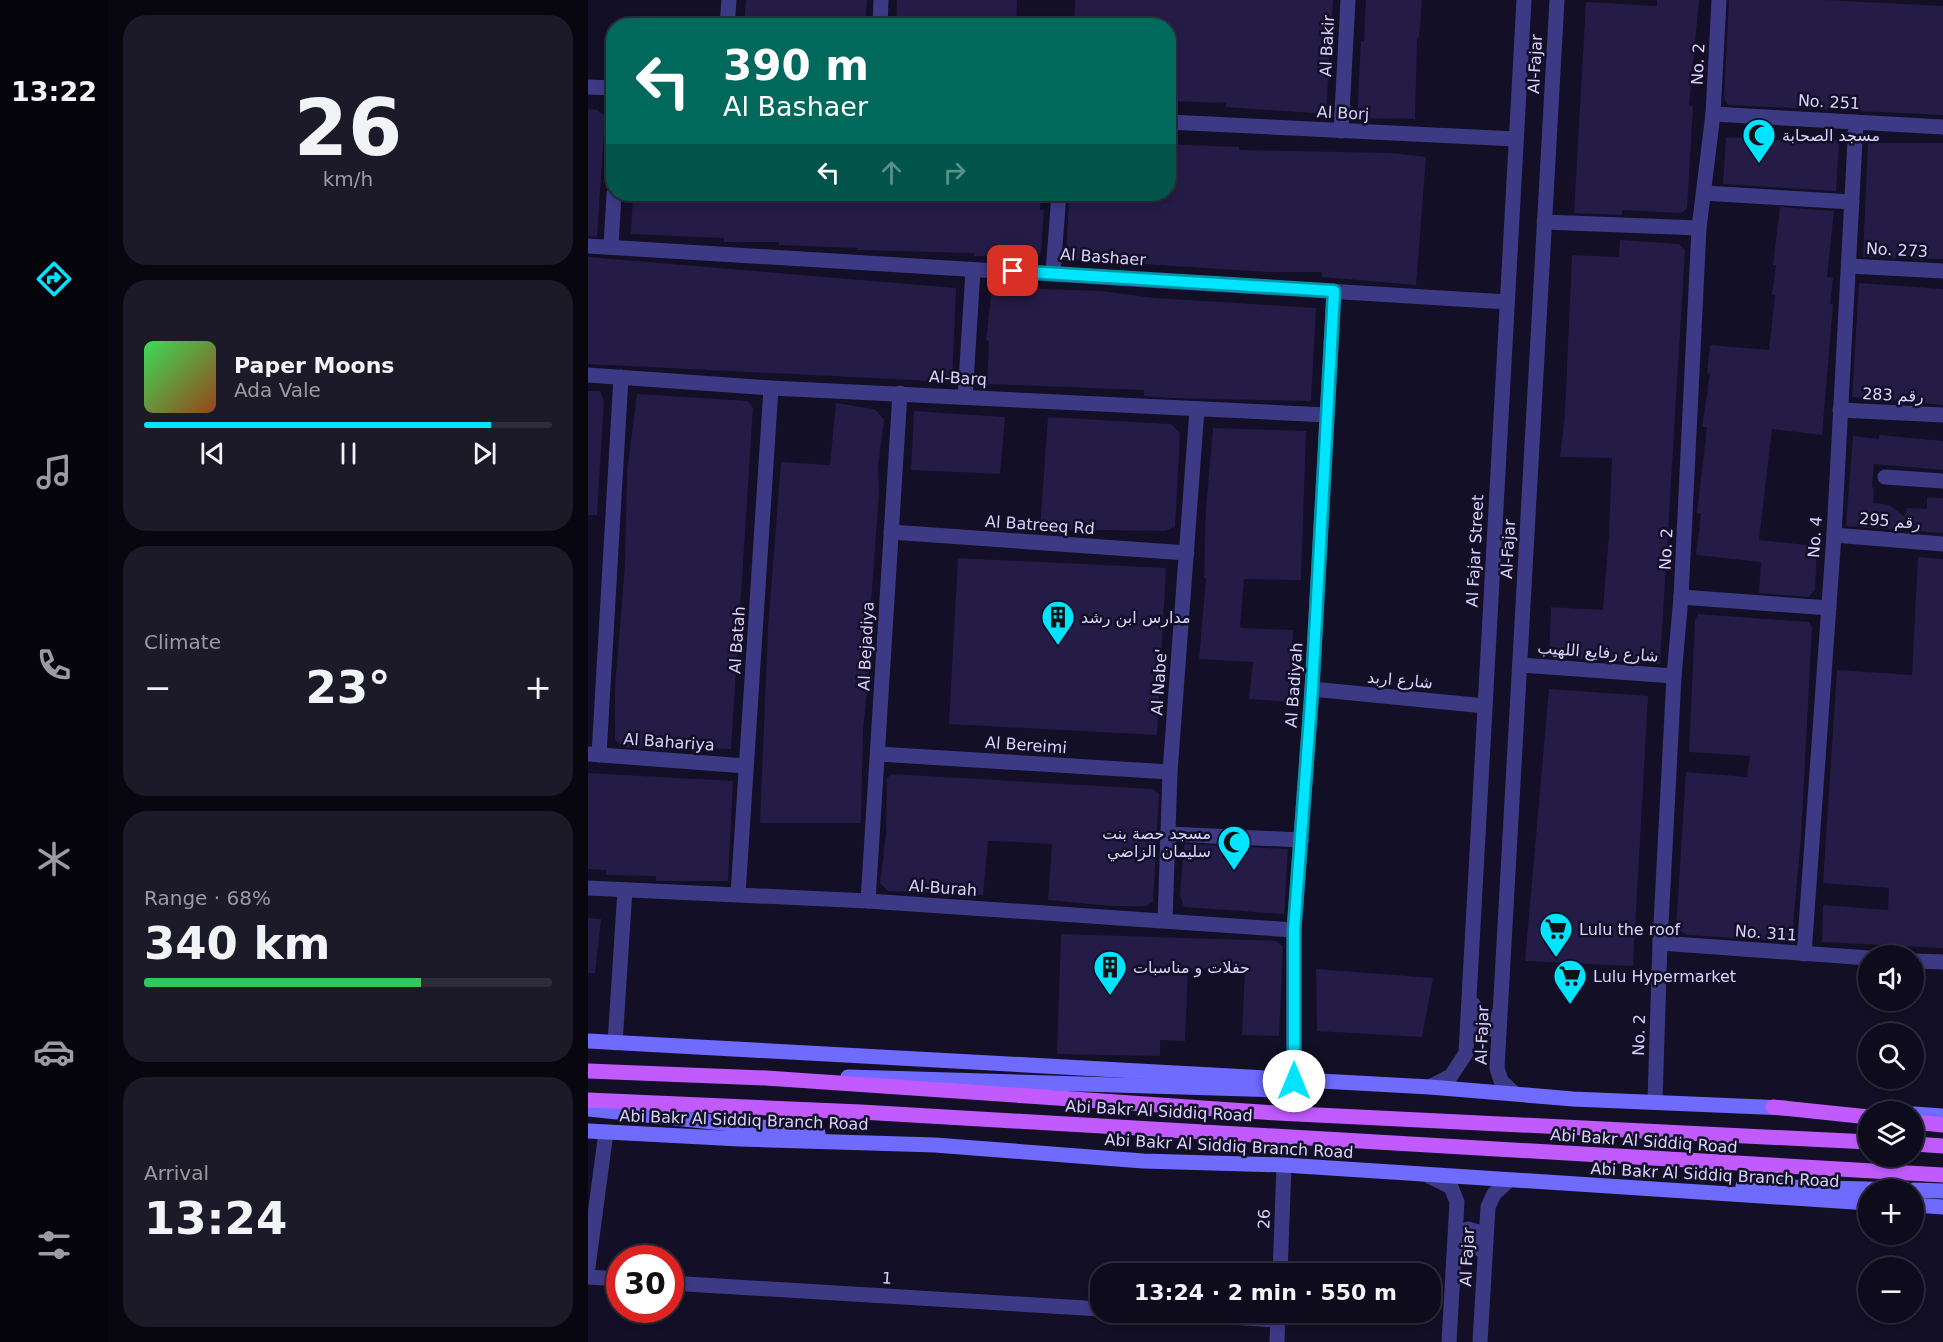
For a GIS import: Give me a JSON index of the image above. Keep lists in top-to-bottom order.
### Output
{
  "streets": {
    "main road": ["Abi Bakr Al Siddiq Road", "Abi Bakr Al Siddiq Branch Road"],
    "street": [
      "Al Bakir",
      "Al-Fajar",
      "No. 2",
      "No. 251",
      "Al Borj",
      "No. 273",
      "Al Bashaer",
      "Al-Barq",
      "رقم 283",
      "رقم 295",
      "Al Batreeq Rd",
      "No. 4",
      "Al Fajar Street",
      "Al Batah",
      "Al Bejadiya",
      "شارع رفايع اللهيب",
      "شارع اربد",
      "Al Nabe'",
      "Al Badiyah",
      "Al Bahariya",
      "Al Bereimi",
      "Al-Burah",
      "No. 311",
      "26",
      "Al Fajar",
      "1"
    ]
  },
  "crossings": [
    ["Al Bakir", "Al Borj"],
    ["Al-Fajar", "شارع رفايع اللهيب"],
    ["No. 2", "No. 251"],
    ["No. 2", "شارع رفايع اللهيب"],
    ["No. 2", "No. 311"],
    ["No. 251", "No. 4"],
    ["Al Borj", "Al Fajar Street"],
    ["No. 273", "No. 4"],
    ["Al Bashaer", "Al Fajar Street"],
    ["Al Bashaer", "Al Badiyah"],
    ["Al-Barq", "Al Batah"],
    ["Al-Barq", "Al Bejadiya"],
    ["Al-Barq", "Al Nabe'"],
    ["Al-Barq", "Al Badiyah"],
    ["رقم 283", "No. 4"],
    ["رقم 295", "No. 4"],
    ["Al Batreeq Rd", "Al Bejadiya"],
    ["Al Batreeq Rd", "Al Nabe'"],
    ["No. 4", "No. 311"],
    ["Al Fajar Street", "شارع اربد"],
    ["Al Batah", "Al Bahariya"],
    ["Al Batah", "Al-Burah"],
    ["Al Bejadiya", "Al Bereimi"],
    ["Al Bejadiya", "Al-Burah"],
    ["شارع اربد", "Al Badiyah"],
    ["Al Nabe'", "Al Bereimi"],
    ["Al Nabe'", "Al-Burah"],
    ["Al Badiyah", "Al-Burah"],
    ["Abi Bakr Al Siddiq Branch Road", "26"],
    ["Abi Bakr Al Siddiq Branch Road", "Al Fajar"]
  ],
  "places": {
    "mosque": ["مسجد الصحابة", "مسجد حصة بنت سليمان الزاضي"],
    "building": ["مدارس ابن رشد", "حفلات و مناسبات"],
    "supermarket": ["Lulu the roof", "Lulu Hypermarket"]
  },
  "page": {
    "tabs": "13:22",
    "tile": [
      ["26", "km/h"],
      "Climate",
      ["Range · 68%", "340 km"],
      ["Arrival", "13:24"]
    ],
    "turn": ["390 m", "Al Bashaer"],
    "song": ["Paper Moons", "Ada Vale"],
    "heat": ["−", "23°", "+"],
    "map_buttons": ["+", "−"],
    "limit": "30",
    "trip": "13:24 · 2 min · 550 m"
  }
}
